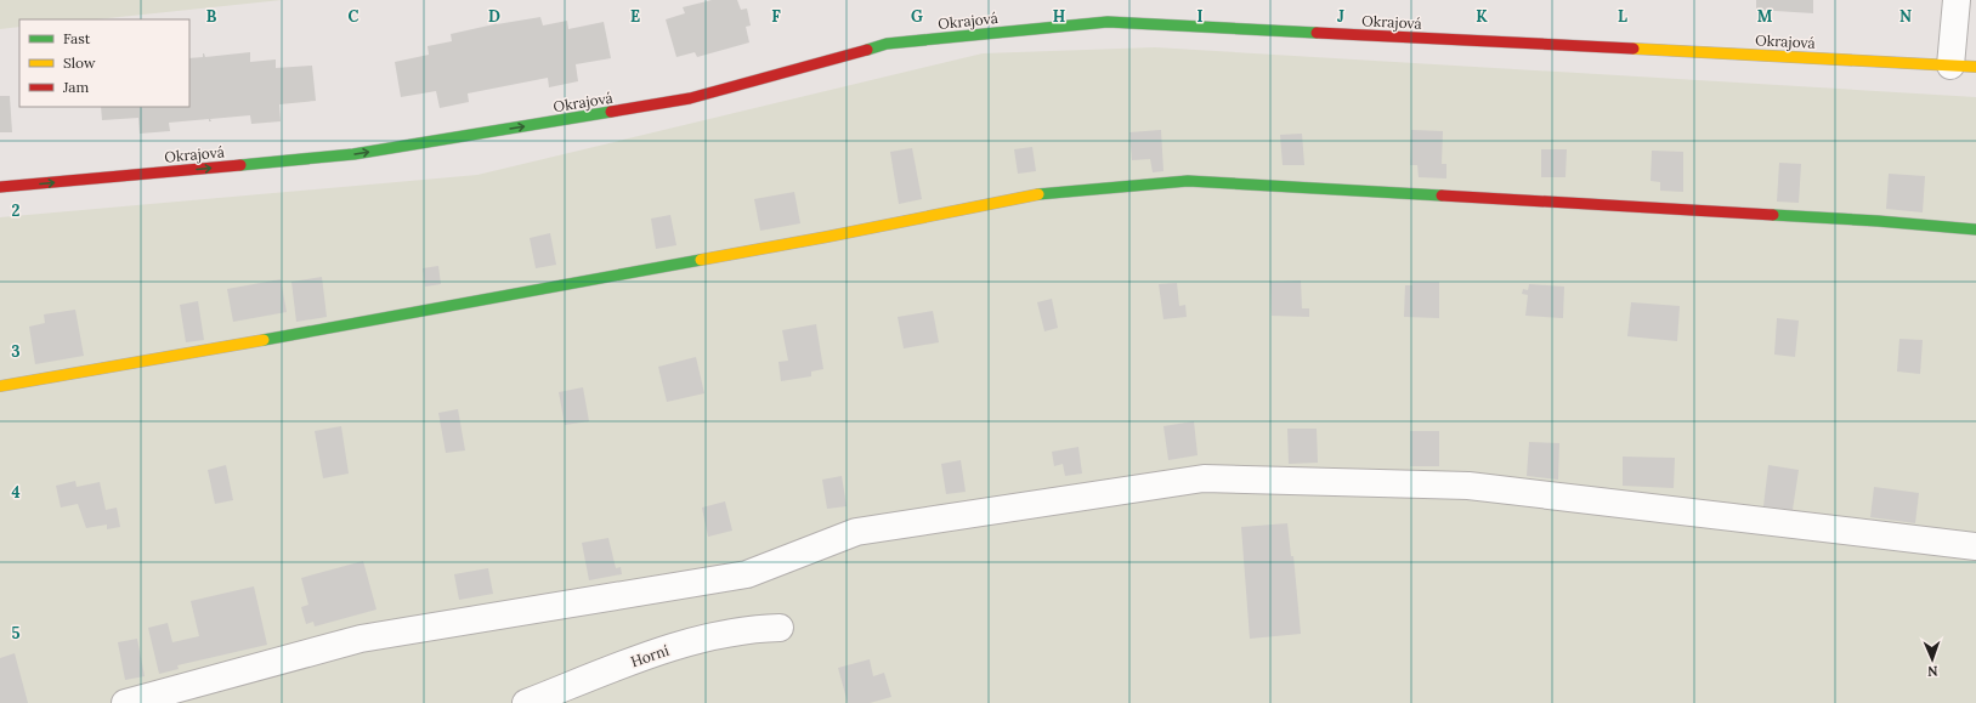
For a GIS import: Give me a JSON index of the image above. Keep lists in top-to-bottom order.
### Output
{
  "streets": {
    "street": ["Okrajová", "Horní"]
  },
  "one_way": ["Okrajová"],
  "legend": ["Fast", "Slow", "Jam"],
  "north": "bottom",
  "grid": {
    "columns": [
      "B",
      "C",
      "D",
      "E",
      "F",
      "G",
      "H",
      "I",
      "J",
      "K",
      "L",
      "M",
      "N"
    ],
    "rows": [
      "2",
      "3",
      "4",
      "5"
    ]
  }
}
